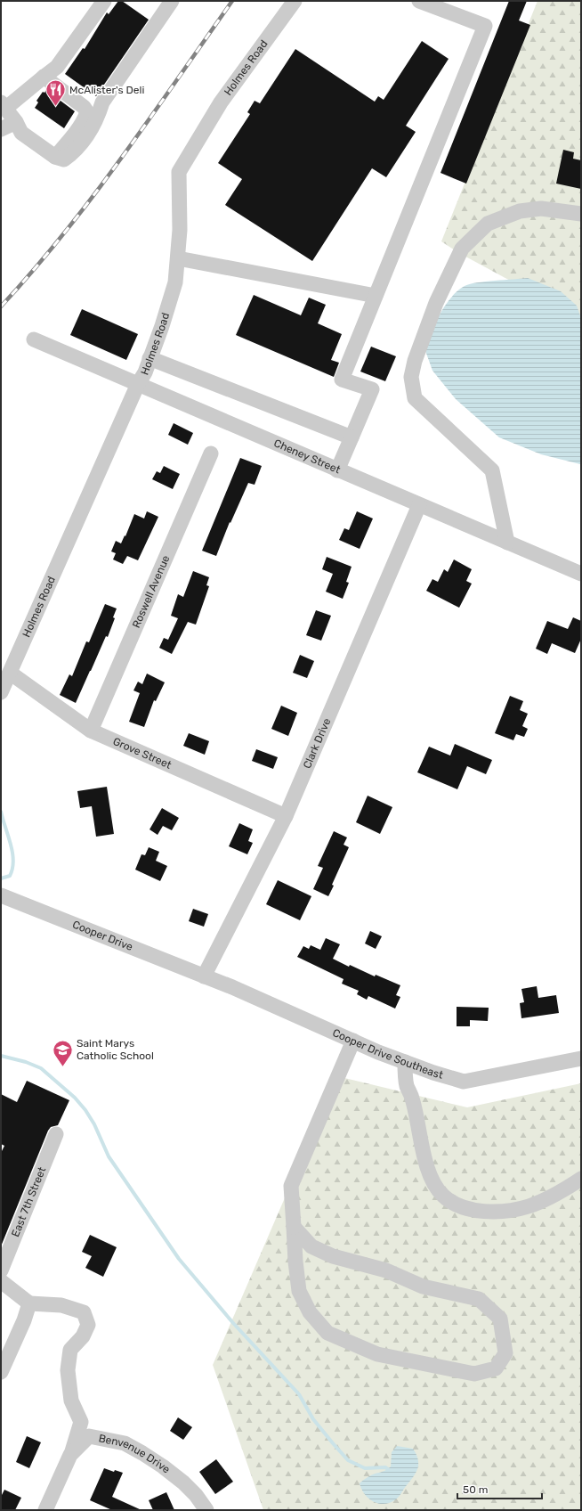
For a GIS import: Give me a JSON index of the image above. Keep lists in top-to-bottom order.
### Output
{
  "streets": {
    "street": [
      "Holmes Road",
      "Cheney Street",
      "Roswell Avenue",
      "Clark Drive",
      "Grove Street",
      "Cooper Drive",
      "Cooper Drive Southeast",
      "East 7th Street",
      "Benvenue Drive"
    ]
  },
  "crossings": [
    ["Holmes Road", "Cheney Street"],
    ["Holmes Road", "Grove Street"],
    ["Cheney Street", "Clark Drive"],
    ["Roswell Avenue", "Grove Street"],
    ["Clark Drive", "Grove Street"],
    ["Clark Drive", "Cooper Drive"],
    ["Clark Drive", "Cooper Drive Southeast"],
    ["Cooper Drive", "Cooper Drive Southeast"]
  ],
  "places": {
    "restaurant": ["McAlister's Deli"],
    "school or university": ["Saint Marys Catholic School"]
  },
  "scale_bar": "50 m"
}
